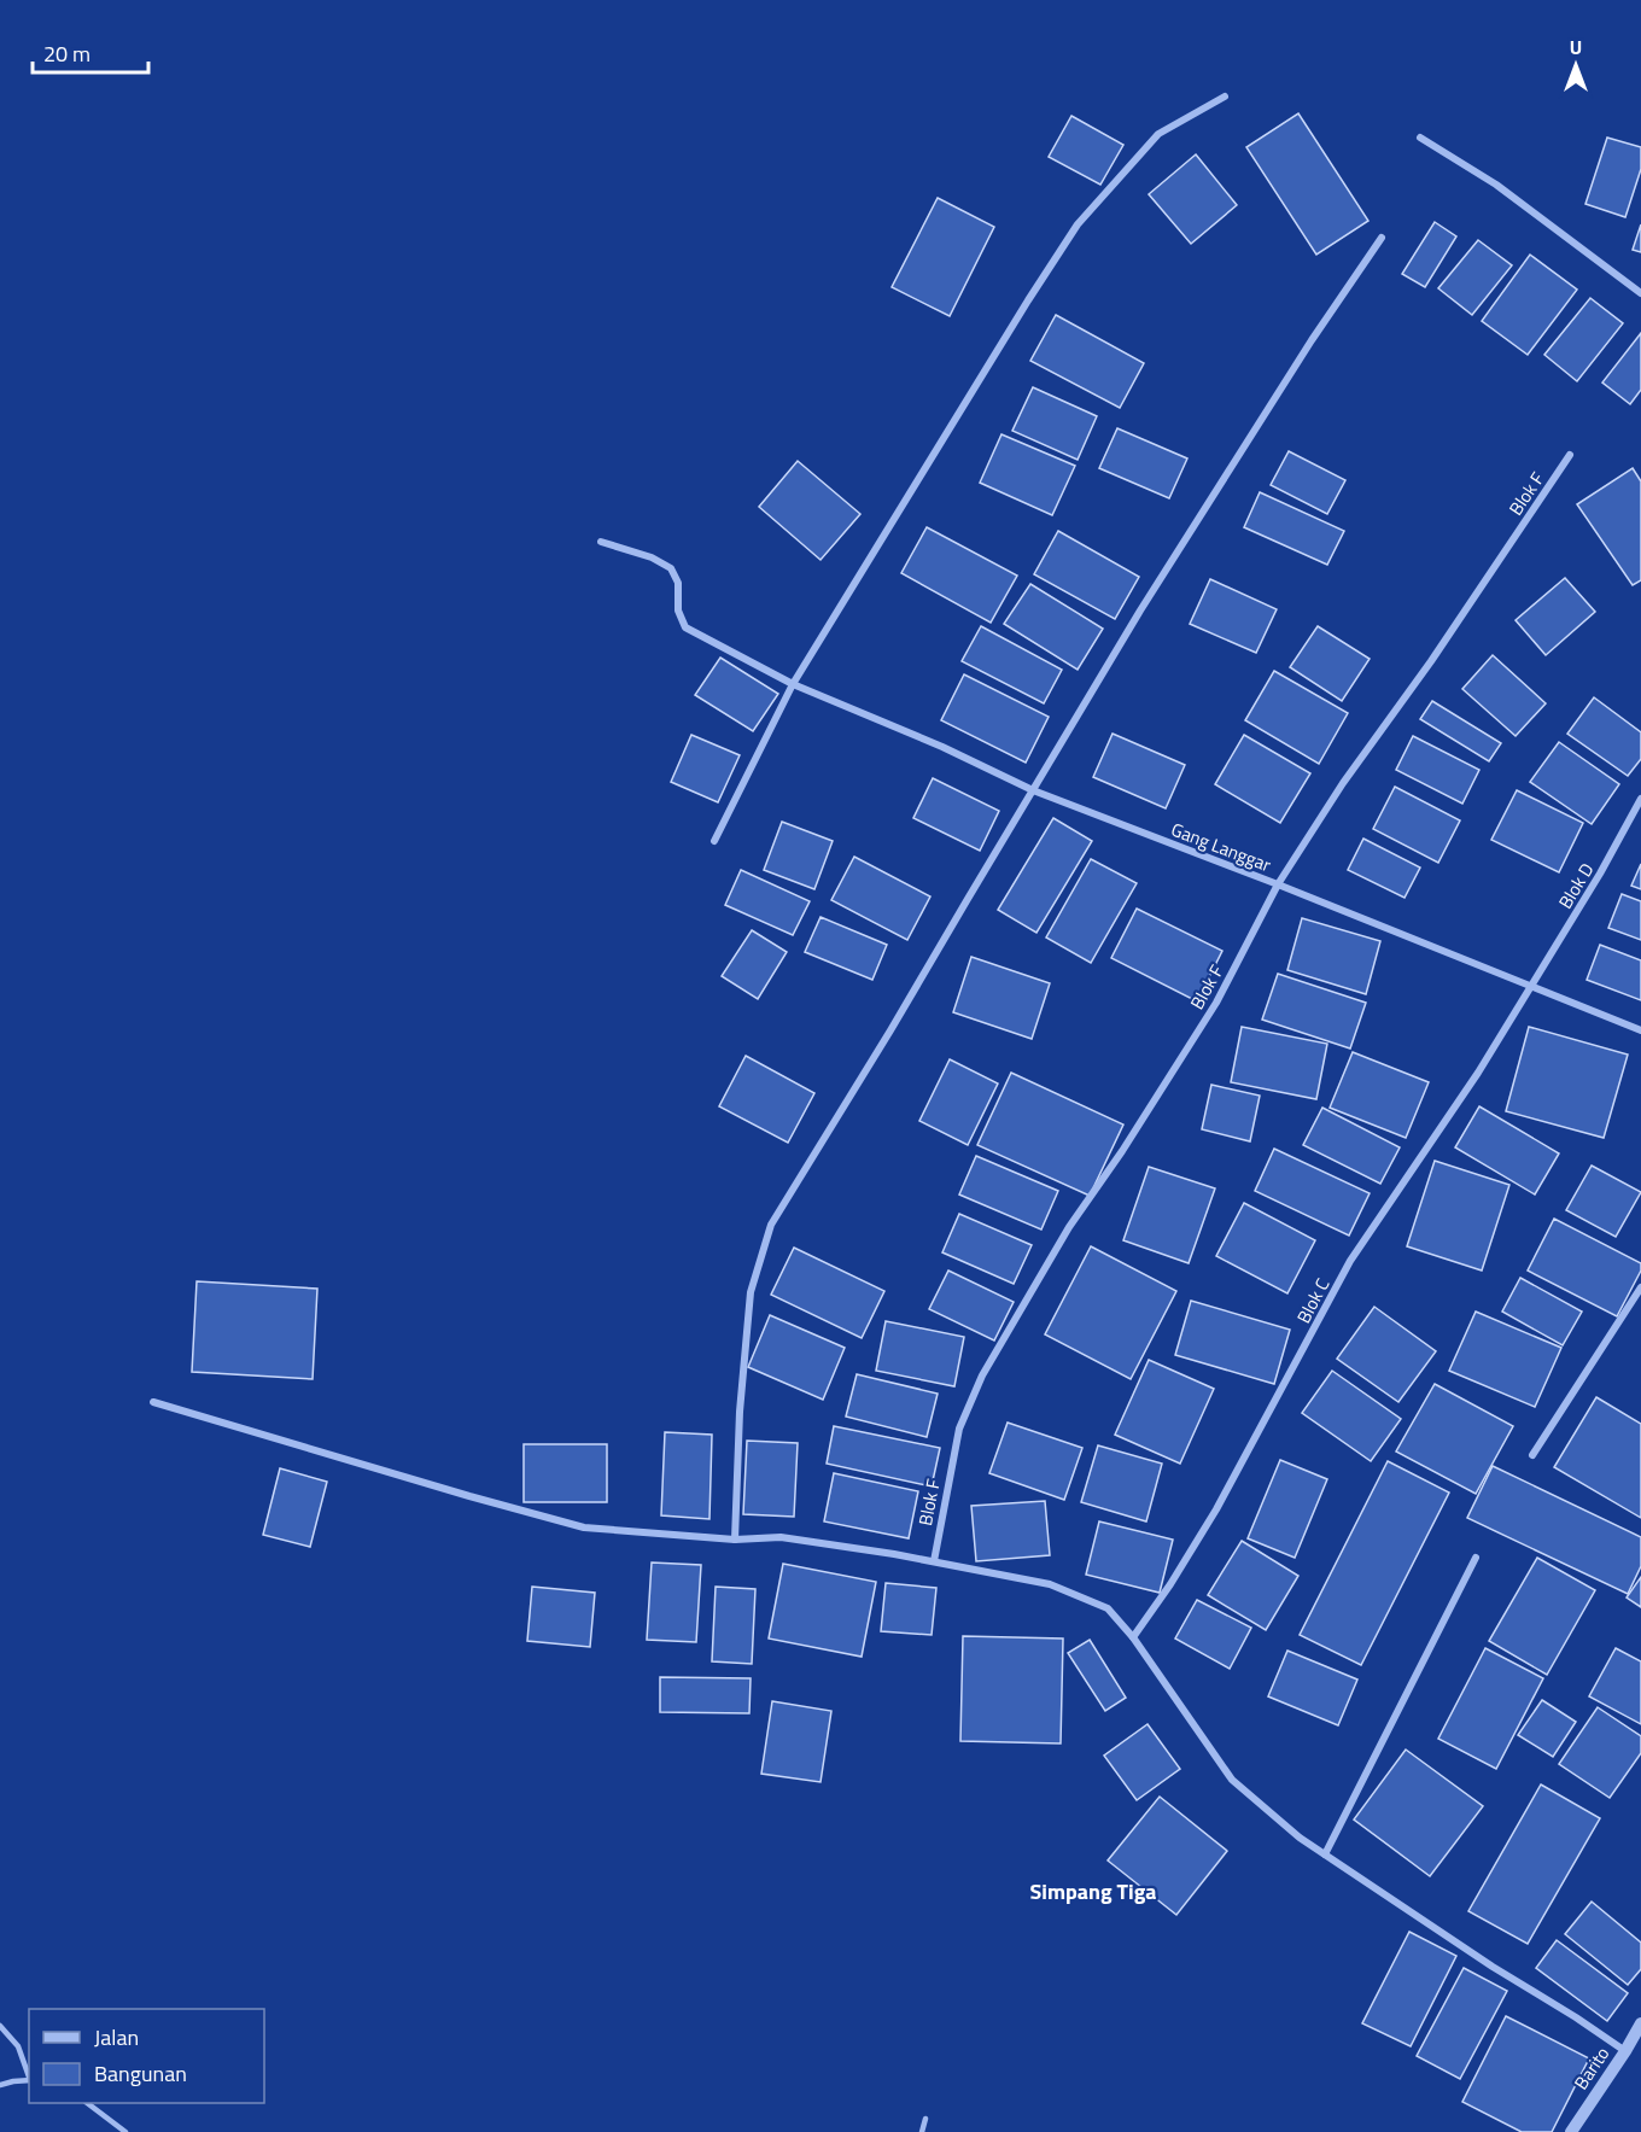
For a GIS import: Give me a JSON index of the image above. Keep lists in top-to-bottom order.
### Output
{
  "streets": {
    "street": [
      "Blok F",
      "Gang Langgar",
      "Blok D",
      "Blok C",
      "Barito"
    ]
  },
  "crossings": [
    ["Blok F", "Gang Langgar"],
    ["Gang Langgar", "Blok D"],
    ["Gang Langgar", "Blok C"],
    ["Blok D", "Blok C"]
  ],
  "districts": ["Simpang Tiga"],
  "legend": ["Jalan", "Bangunan"],
  "scale_bar": "20 m",
  "north": "top"
}
